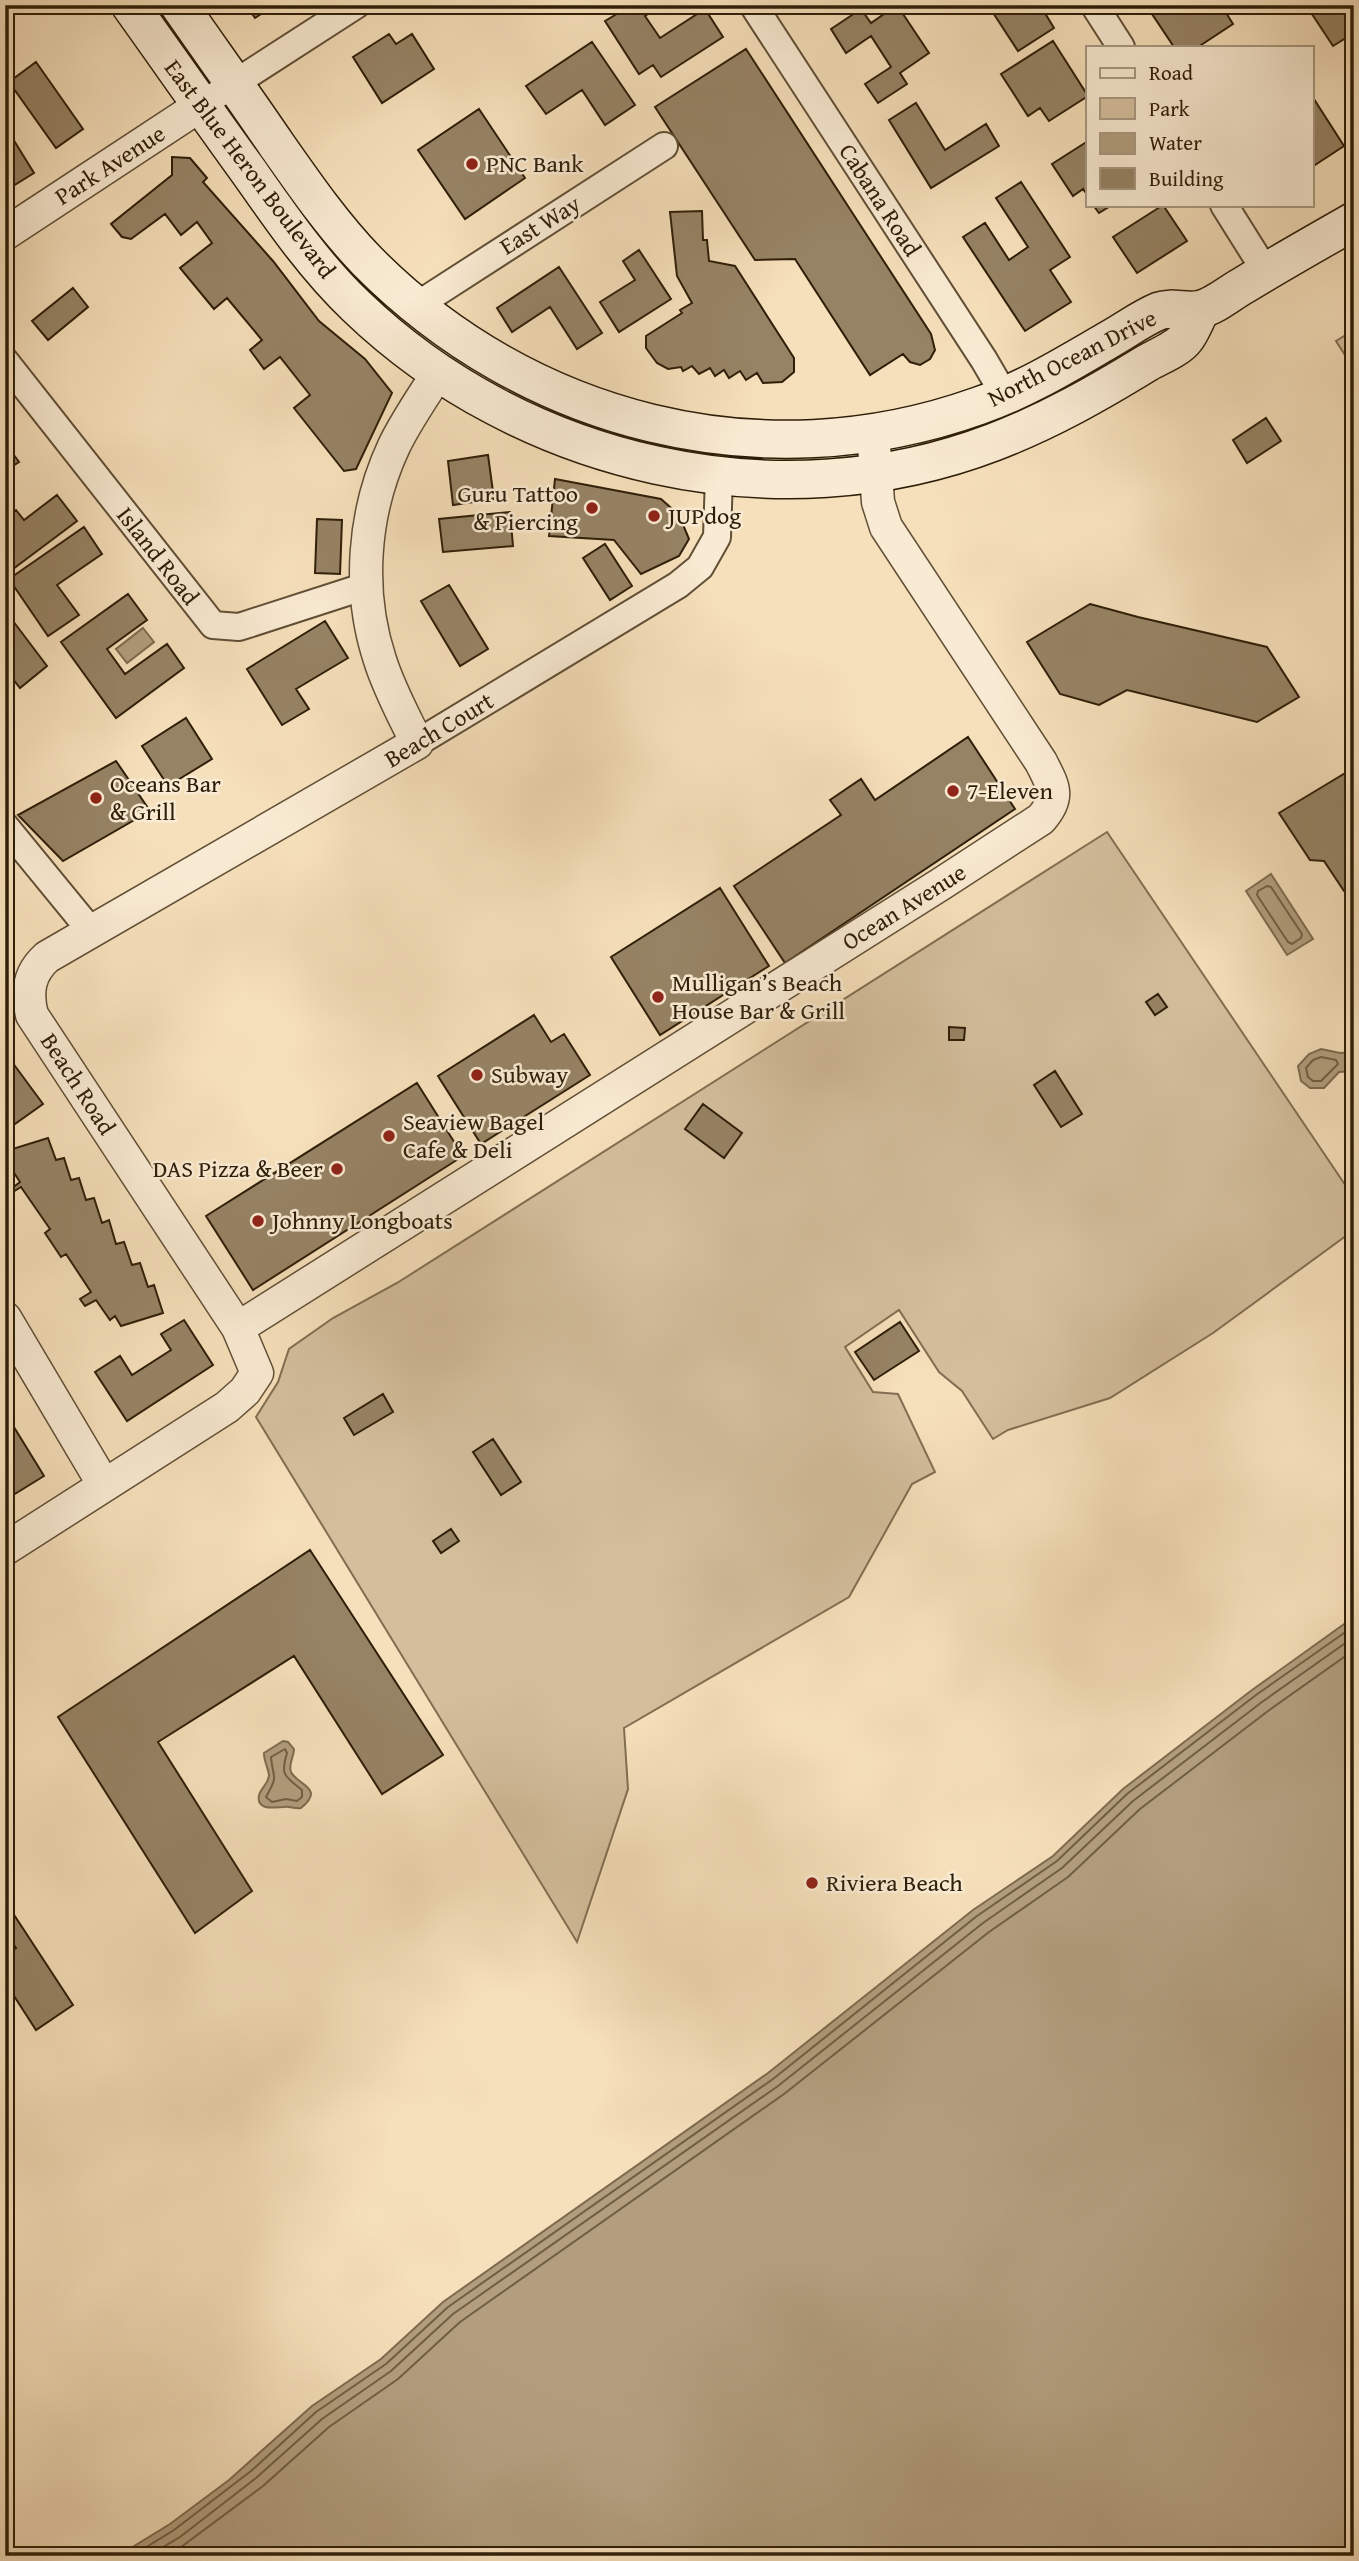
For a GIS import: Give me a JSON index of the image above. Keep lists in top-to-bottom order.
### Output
{
  "streets": {
    "main road": ["East Blue Heron Boulevard", "North Ocean Drive"],
    "street": [
      "Park Avenue",
      "Cabana Road",
      "East Way",
      "Island Road",
      "Beach Court",
      "Ocean Avenue",
      "Beach Road"
    ]
  },
  "crossings": [
    ["Park Avenue", "East Blue Heron Boulevard"],
    ["East Blue Heron Boulevard", "East Way"],
    ["East Blue Heron Boulevard", "North Ocean Drive"],
    ["East Blue Heron Boulevard", "Beach Court"],
    ["Cabana Road", "North Ocean Drive"],
    ["North Ocean Drive", "Beach Court"],
    ["North Ocean Drive", "Ocean Avenue"],
    ["Beach Court", "Beach Road"],
    ["Ocean Avenue", "Beach Road"]
  ],
  "places": [
    "PNC Bank",
    "Guru Tattoo & Piercing",
    "JUPdog",
    "7-Eleven",
    "Oceans Bar & Grill",
    "Mulligan’s Beach House Bar & Grill",
    "Subway",
    "Seaview Bagel Cafe & Deli",
    "DAS Pizza & Beer",
    "Johnny Longboats",
    "Riviera Beach"
  ],
  "legend": [
    "Road",
    "Park",
    "Water",
    "Building"
  ]
}
